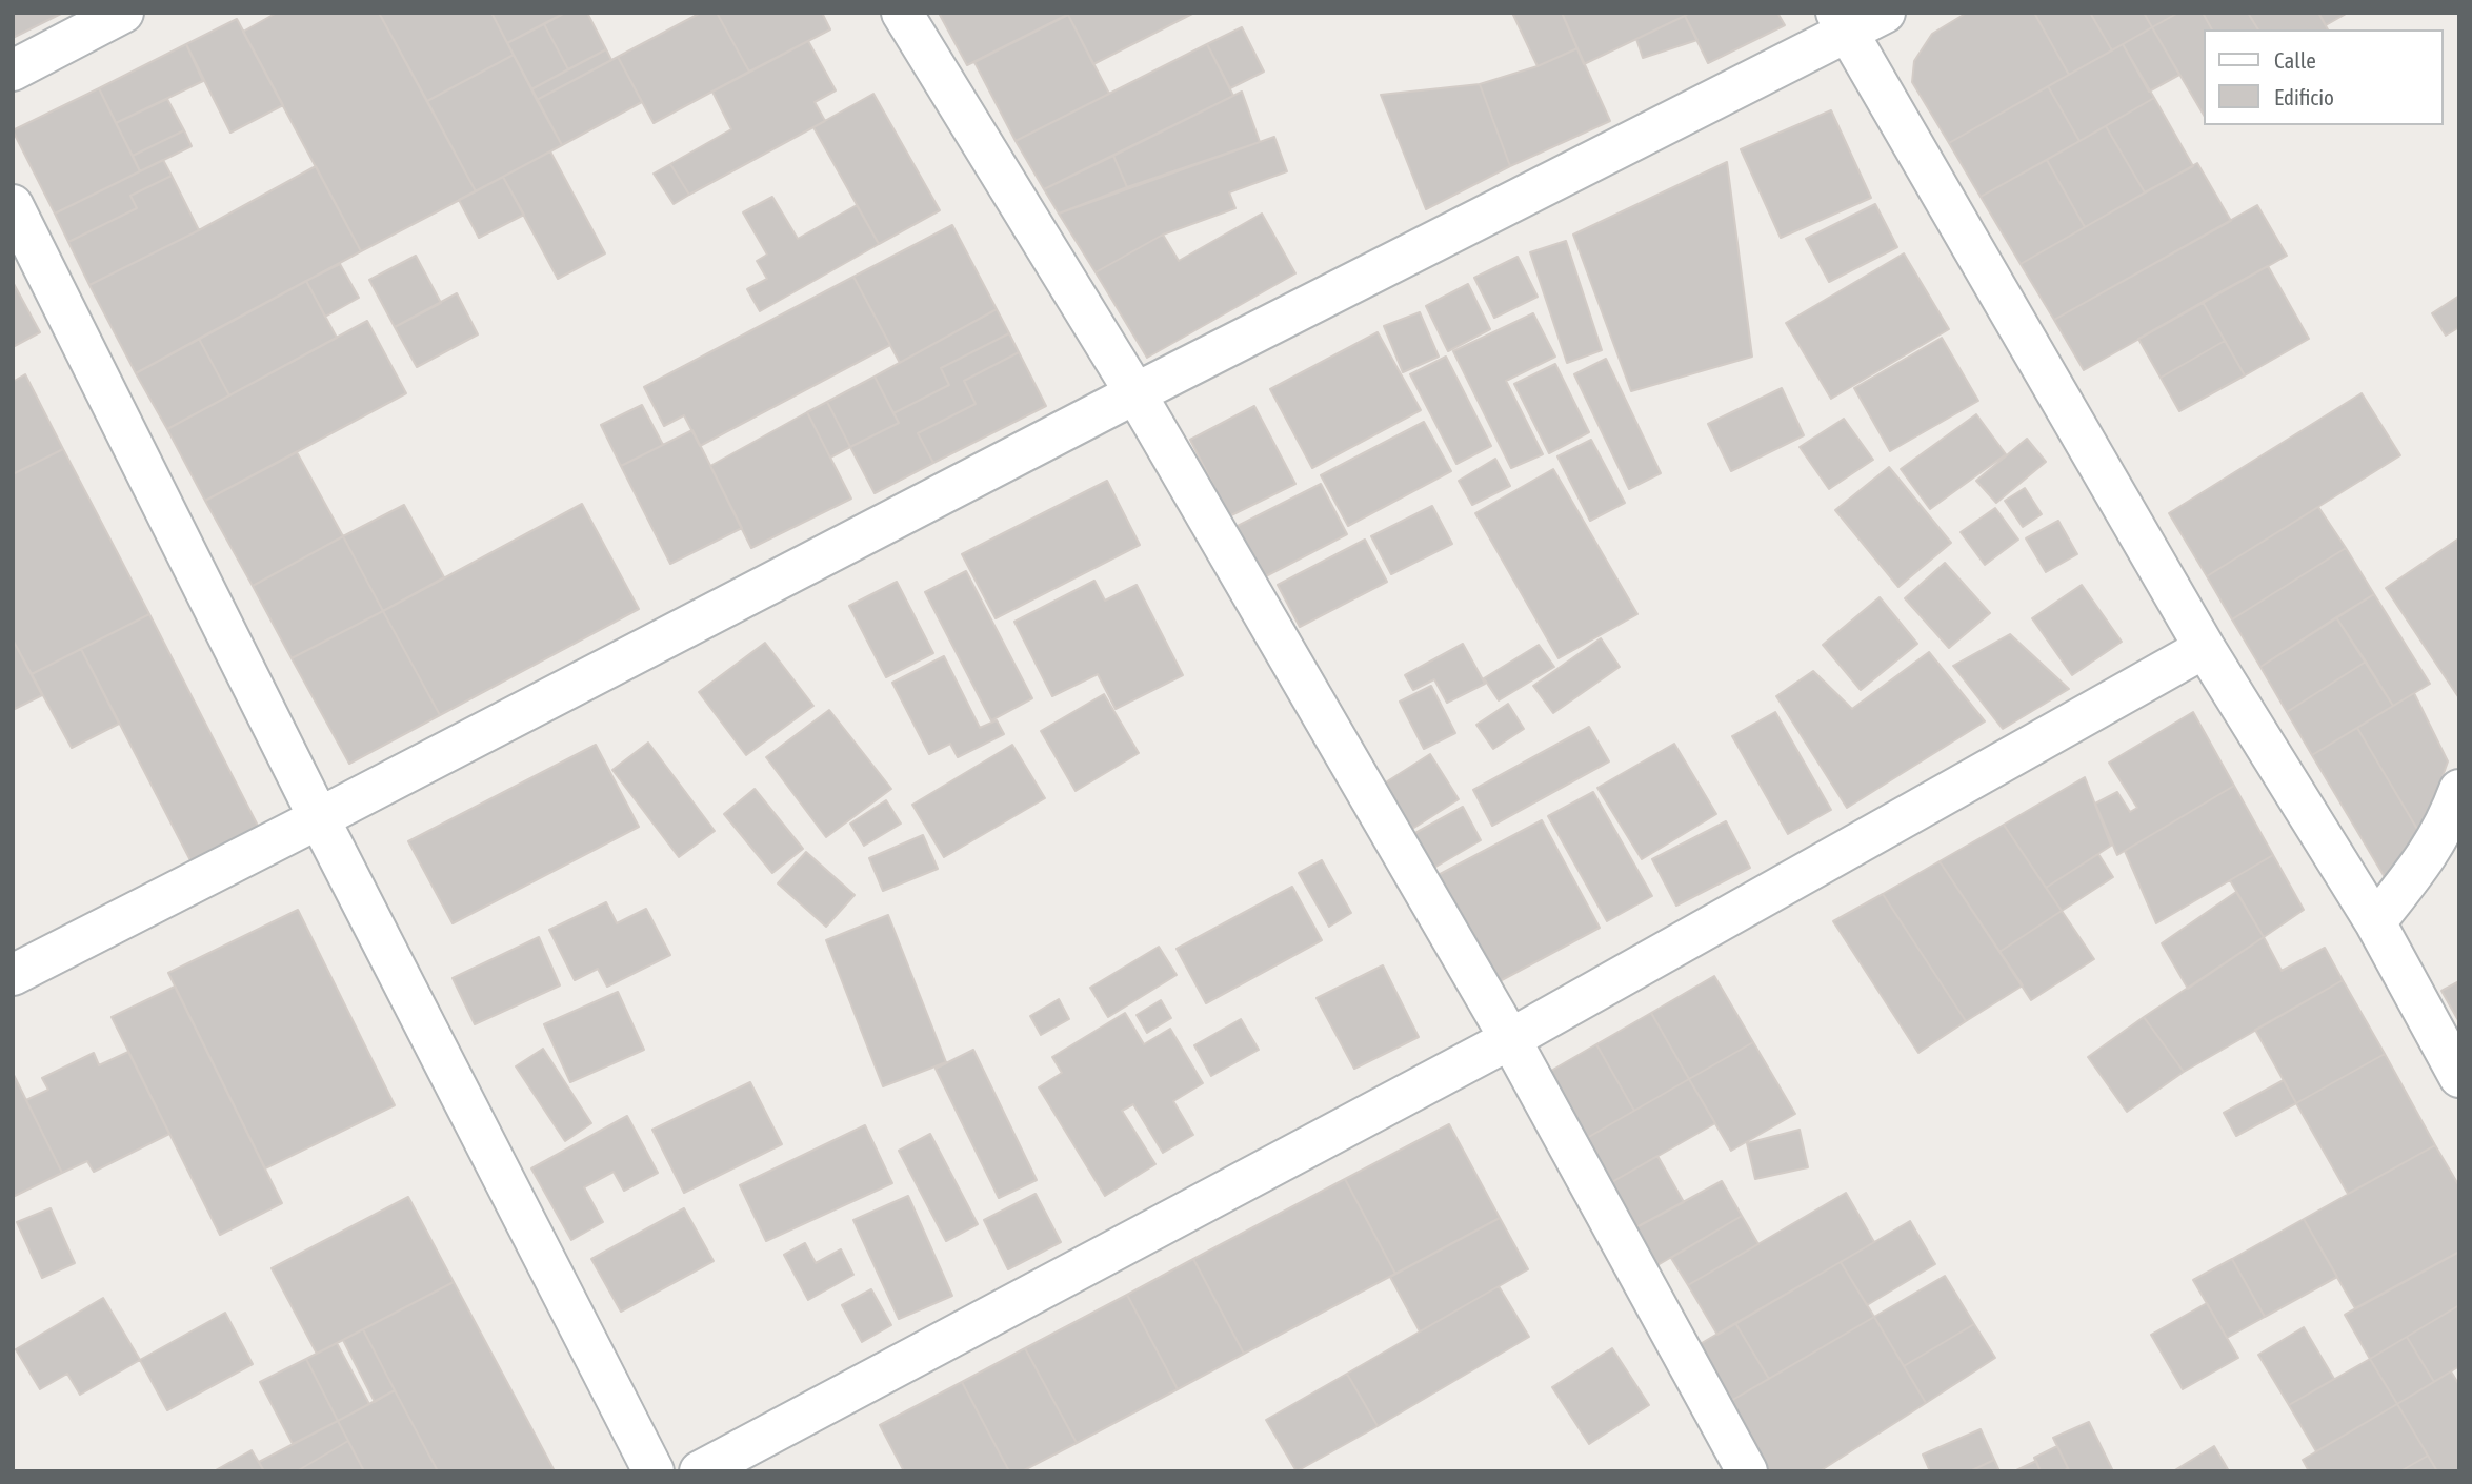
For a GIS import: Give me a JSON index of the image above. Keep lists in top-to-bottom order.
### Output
{
  "legend": ["Calle", "Edificio"]
}
